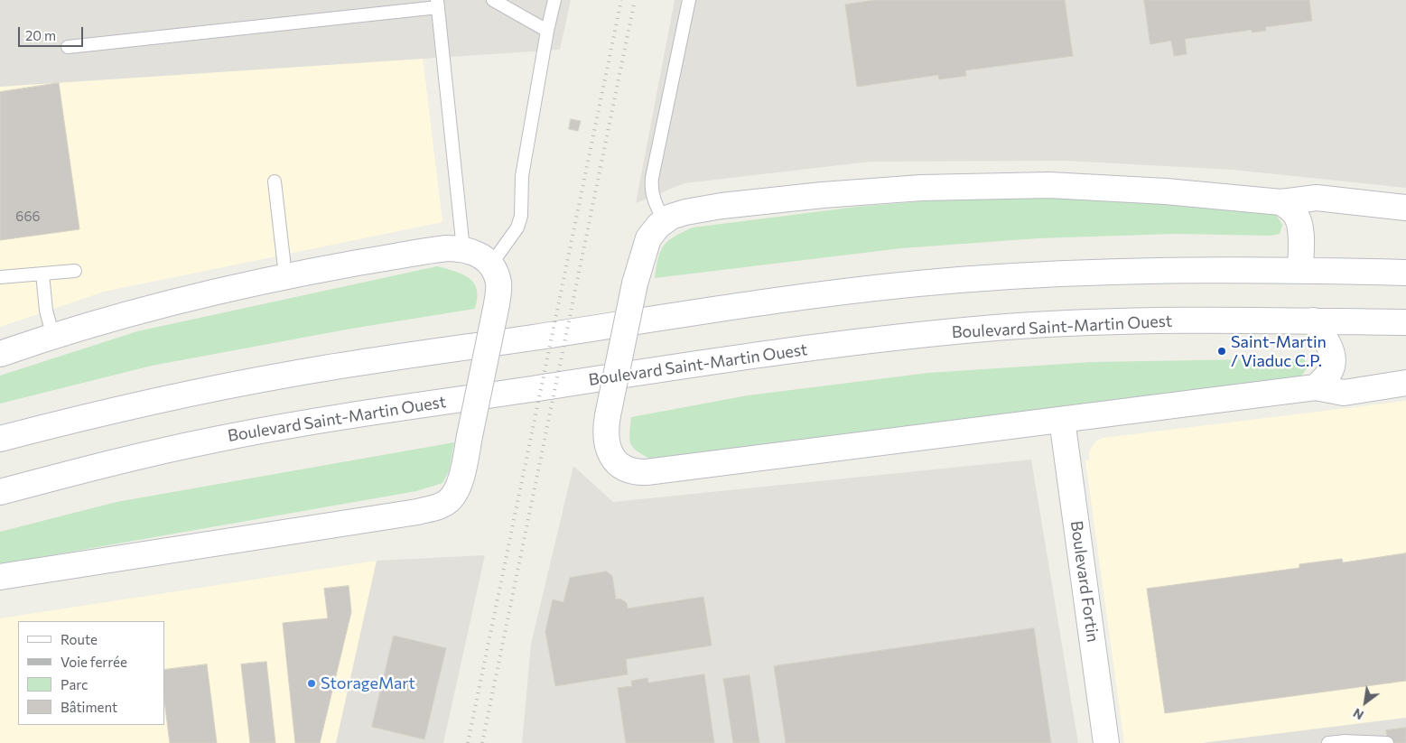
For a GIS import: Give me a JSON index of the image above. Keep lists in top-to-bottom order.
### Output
{
  "streets": {
    "main road": ["Boulevard Saint-Martin Ouest", "Boulevard Fortin"]
  },
  "places": ["Saint-Martin / Viaduc C.P.", "StorageMart"],
  "house_numbers": ["666"],
  "legend": [
    "Route",
    "Voie ferrée",
    "Parc",
    "Bâtiment"
  ],
  "scale_bar": "20 m",
  "north": "bottom left"
}
